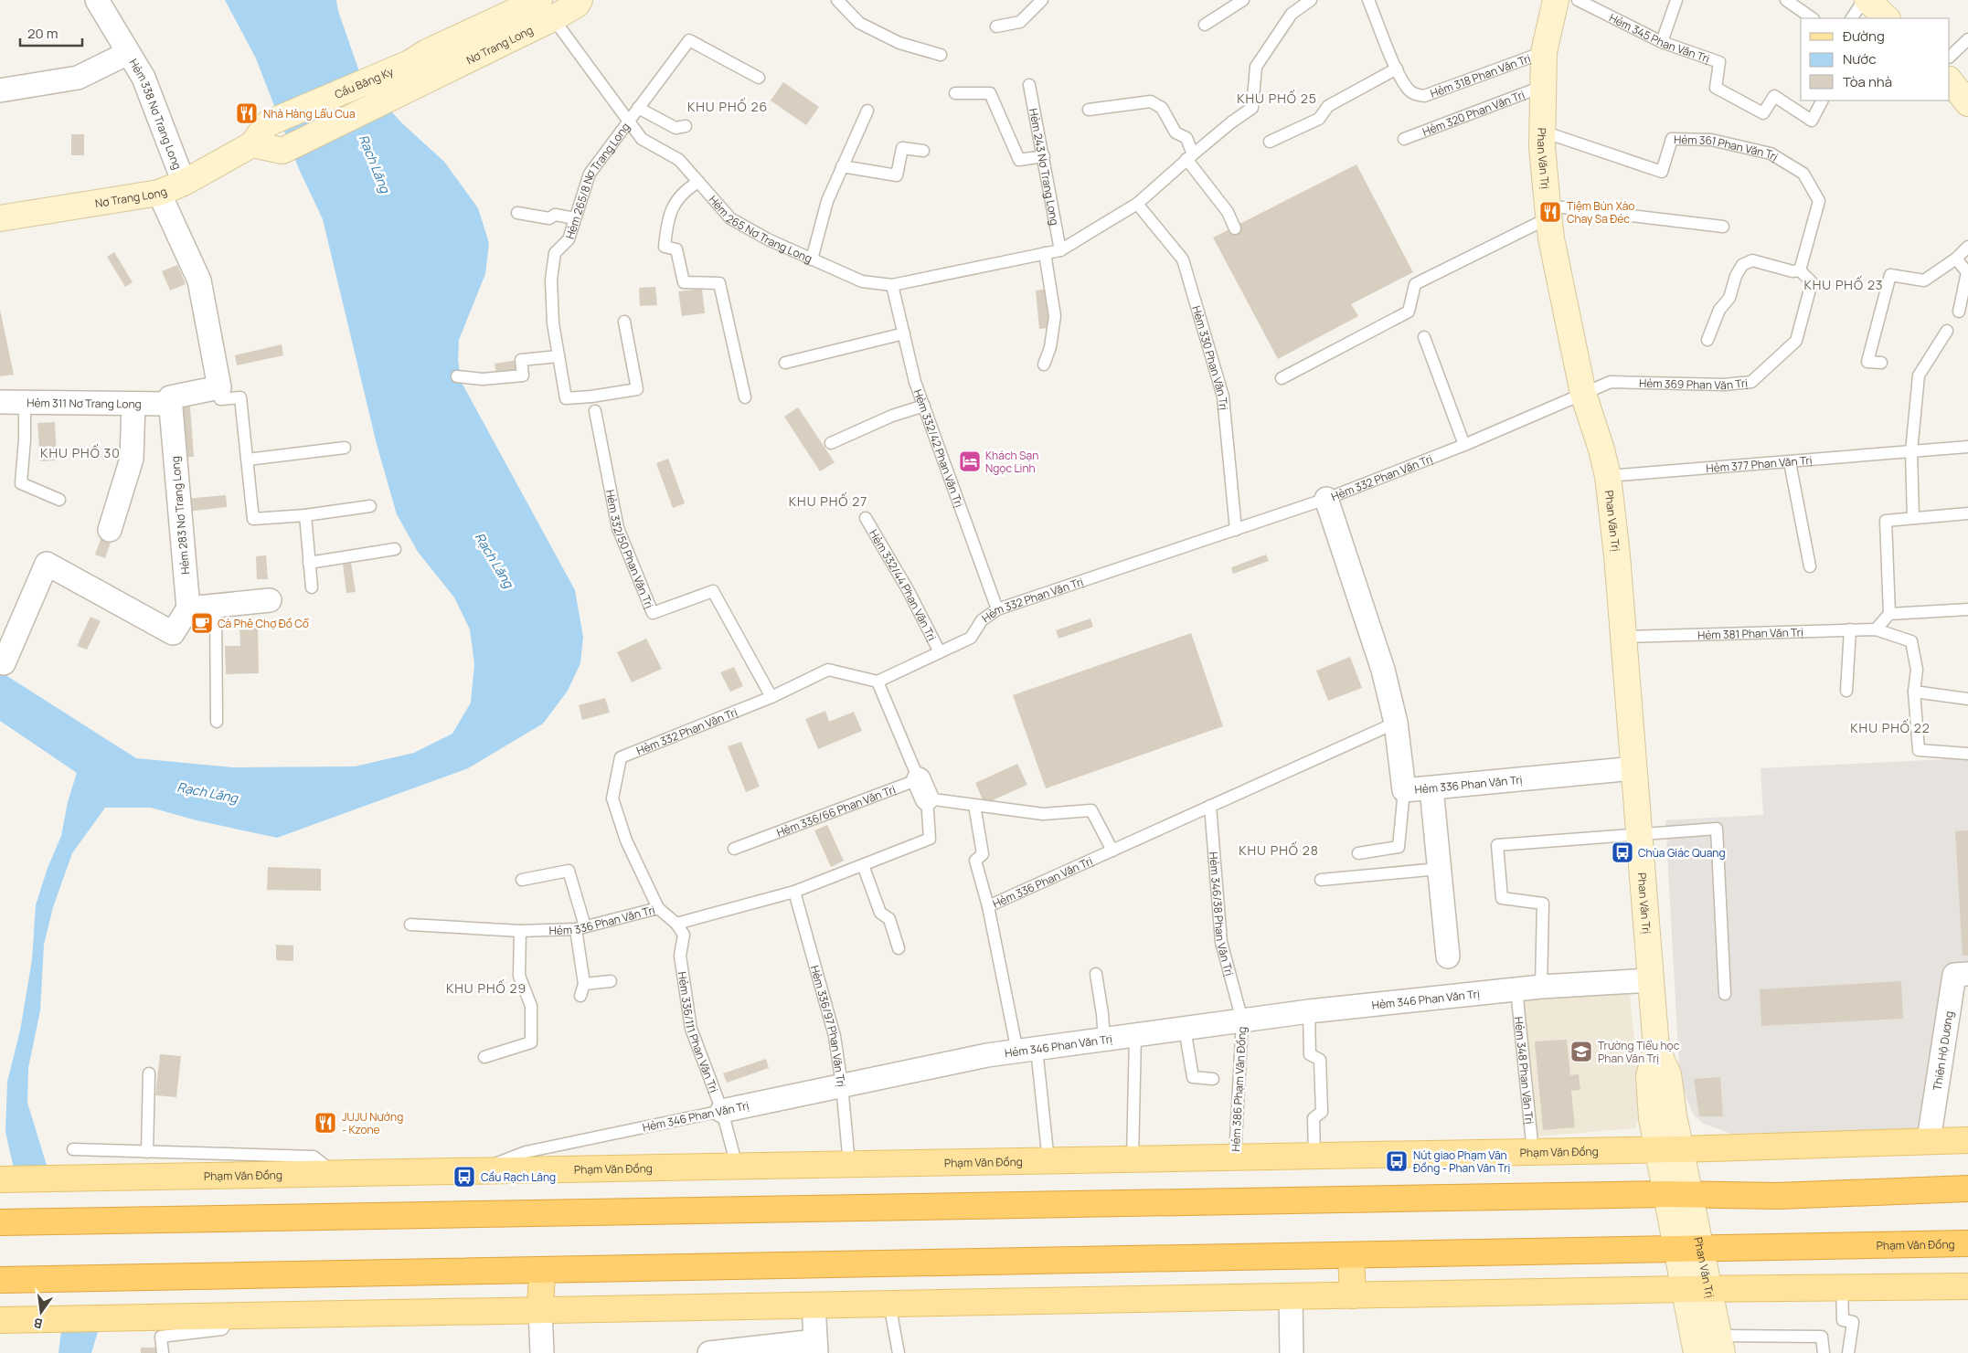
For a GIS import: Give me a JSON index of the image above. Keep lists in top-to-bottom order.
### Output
{
  "streets": {
    "highway": ["Phạm Văn Đồng"],
    "main road": ["Nơ Trang Long", "Cầu Băng Ky", "Phan Văn Trị"],
    "street": [
      "Hẻm 338 Nơ Trang Long",
      "Hẻm 311 Nơ Trang Long",
      "Hẻm 283 Nơ Trang Long",
      "Hẻm 336 Phan Văn Trị",
      "Hẻm 346 Phan Văn Trị",
      "Thiên Hộ Dương"
    ],
    "lane": [
      "Hẻm 345 Phan Văn Trị",
      "Hẻm 318 Phan Văn Trị",
      "Hẻm 320 Phan Văn Trị",
      "Hẻm 361 Phan Văn Trị",
      "Hẻm 243 Nơ Trang Long",
      "Hẻm 265/8 Nơ Trang Long",
      "Hẻm 265 Nơ Trang Long",
      "Hẻm 330 Phan Văn Trị",
      "Hẻm 369 Phan Văn Trị",
      "Hẻm 332/42 Phan Văn Trị",
      "Hẻm 377 Phan Văn Trị",
      "Hẻm 332 Phan Văn Trị",
      "Hẻm 332/50 Phan Văn Trị",
      "Hẻm 332/44 Phan Văn Trị",
      "Hẻm 381 Phan Văn Trị",
      "Hẻm 336/66 Phan Văn Trị",
      "Hẻm 346/38 Phan Văn Trị",
      "Hẻm 336/97 Phan Văn Trị",
      "Hẻm 336/111 Phan Văn Trị",
      "Hẻm 348 Phan Văn Trị",
      "Hẻm 386 Phạm Văn Đồng"
    ]
  },
  "crossings": [
    ["Nơ Trang Long", "Cầu Băng Ky"],
    ["Nơ Trang Long", "Hẻm 338 Nơ Trang Long"],
    ["Nơ Trang Long", "Hẻm 265 Nơ Trang Long"],
    ["Hẻm 318 Phan Văn Trị", "Phan Văn Trị"],
    ["Hẻm 320 Phan Văn Trị", "Phan Văn Trị"],
    ["Hẻm 361 Phan Văn Trị", "Phan Văn Trị"],
    ["Hẻm 361 Phan Văn Trị", "Hẻm 369 Phan Văn Trị"],
    ["Phan Văn Trị", "Hẻm 369 Phan Văn Trị"],
    ["Phan Văn Trị", "Hẻm 377 Phan Văn Trị"],
    ["Phan Văn Trị", "Hẻm 332 Phan Văn Trị"],
    ["Phan Văn Trị", "Hẻm 381 Phan Văn Trị"],
    ["Phan Văn Trị", "Hẻm 336 Phan Văn Trị"],
    ["Phan Văn Trị", "Hẻm 346 Phan Văn Trị"],
    ["Phan Văn Trị", "Phạm Văn Đồng"],
    ["Hẻm 243 Nơ Trang Long", "Hẻm 265 Nơ Trang Long"],
    ["Hẻm 265/8 Nơ Trang Long", "Hẻm 265 Nơ Trang Long"],
    ["Hẻm 265 Nơ Trang Long", "Hẻm 330 Phan Văn Trị"],
    ["Hẻm 265 Nơ Trang Long", "Hẻm 332/42 Phan Văn Trị"],
    ["Hẻm 330 Phan Văn Trị", "Hẻm 332 Phan Văn Trị"],
    ["Hẻm 369 Phan Văn Trị", "Hẻm 332 Phan Văn Trị"],
    ["Hẻm 311 Nơ Trang Long", "Hẻm 283 Nơ Trang Long"],
    ["Hẻm 332/42 Phan Văn Trị", "Hẻm 332 Phan Văn Trị"],
    ["Hẻm 332 Phan Văn Trị", "Hẻm 332/50 Phan Văn Trị"],
    ["Hẻm 332 Phan Văn Trị", "Hẻm 332/44 Phan Văn Trị"],
    ["Hẻm 332 Phan Văn Trị", "Hẻm 336 Phan Văn Trị"],
    ["Hẻm 336 Phan Văn Trị", "Hẻm 346/38 Phan Văn Trị"],
    ["Hẻm 336 Phan Văn Trị", "Hẻm 336/111 Phan Văn Trị"],
    ["Hẻm 346/38 Phan Văn Trị", "Hẻm 346 Phan Văn Trị"],
    ["Hẻm 346/38 Phan Văn Trị", "Hẻm 386 Phạm Văn Đồng"],
    ["Hẻm 346 Phan Văn Trị", "Hẻm 336/97 Phan Văn Trị"],
    ["Hẻm 346 Phan Văn Trị", "Hẻm 336/111 Phan Văn Trị"],
    ["Hẻm 346 Phan Văn Trị", "Hẻm 348 Phan Văn Trị"],
    ["Hẻm 346 Phan Văn Trị", "Hẻm 386 Phạm Văn Đồng"],
    ["Hẻm 346 Phan Văn Trị", "Phạm Văn Đồng"],
    ["Hẻm 336/97 Phan Văn Trị", "Phạm Văn Đồng"],
    ["Hẻm 336/111 Phan Văn Trị", "Phạm Văn Đồng"],
    ["Thiên Hộ Dương", "Phạm Văn Đồng"],
    ["Hẻm 348 Phan Văn Trị", "Phạm Văn Đồng"],
    ["Hẻm 386 Phạm Văn Đồng", "Phạm Văn Đồng"]
  ],
  "districts": [
    "KHU PHỐ 25",
    "KHU PHỐ 26",
    "KHU PHỐ 23",
    "KHU PHỐ 30",
    "KHU PHỐ 27",
    "KHU PHỐ 22",
    "KHU PHỐ 28",
    "KHU PHỐ 29"
  ],
  "water": ["Rạch Lăng"],
  "places": {
    "restaurant": ["Nhà Hàng Lẩu Cua", "Tiệm Bún Xào Chay Sa Đéc", "JUJU Nướng - Kzone"],
    "hotel": ["Khách Sạn Ngọc Linh"],
    "cafe": ["Cà Phê Chợ Đồ Cổ"],
    "bus stop": ["Chùa Giác Quang", "Nút giao Phạm Văn Đồng - Phan Văn Trị", "Cầu Rạch Lăng"],
    "school or university": ["Trường Tiểu học Phan Văn Trị"]
  },
  "legend": ["Đường", "Nước", "Tòa nhà"],
  "scale_bar": "20 m",
  "north": "bottom"
}
